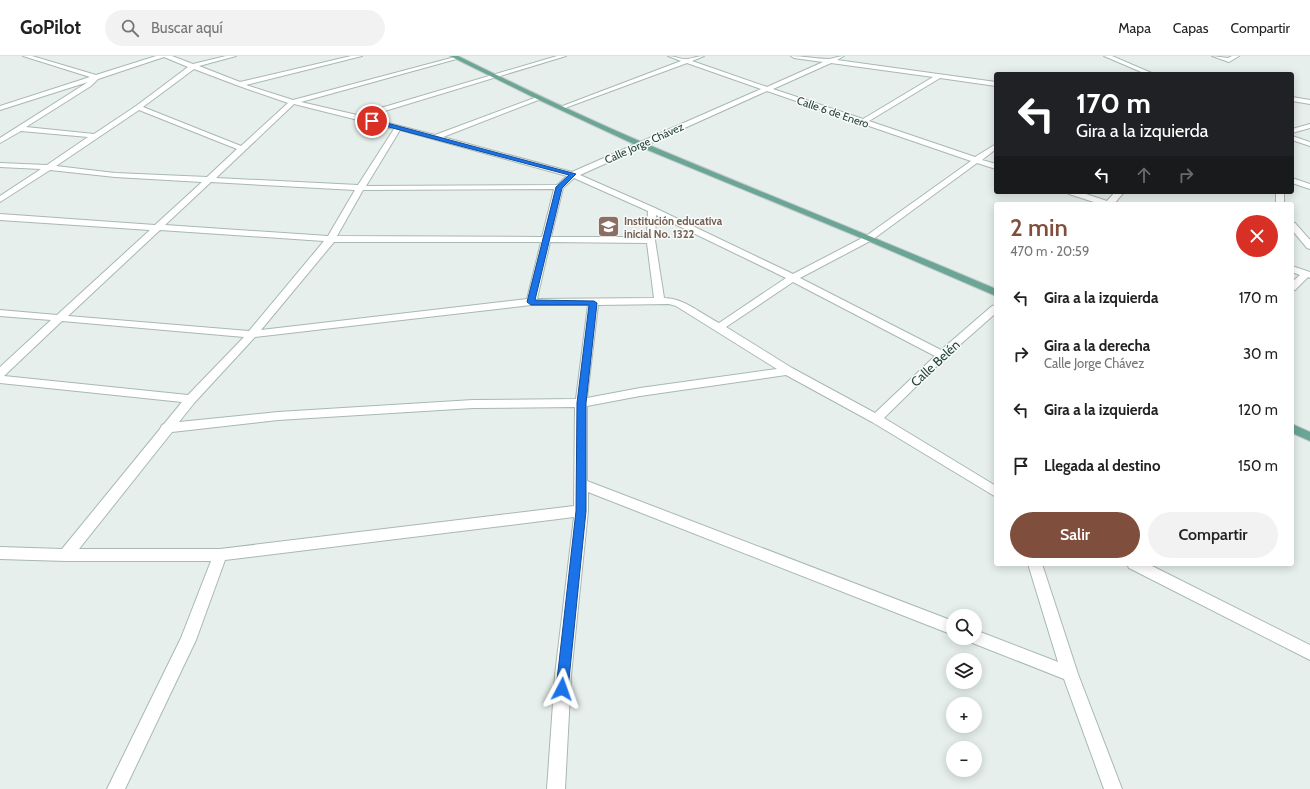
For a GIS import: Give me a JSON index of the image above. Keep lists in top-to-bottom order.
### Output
{
  "streets": {
    "street": ["Calle 6 de Enero", "Calle Jorge Chávez", "Calle Belén"]
  },
  "crossings": [
    ["Calle 6 de Enero", "Calle Jorge Chávez"]
  ],
  "places": {
    "school or university": ["Institución educativa inicial No. 1322"]
  },
  "page": {
    "header": "GoPilot",
    "search": "Buscar aquí",
    "nav": ["Mapa", "Capas", "Compartir"],
    "turn": ["170 m", "Gira a la izquierda"],
    "heading": ["2 min", "470 m · 20:59"],
    "list": [
      {
        "name": "Gira a la izquierda",
        "value": "170 m"
      },
      {
        "name": "Gira a la derecha",
        "note": "Calle Jorge Chávez",
        "value": "30 m"
      },
      {
        "name": "Gira a la izquierda",
        "value": "120 m"
      },
      {
        "name": "Llegada al destino",
        "value": "150 m"
      }
    ],
    "buttons": ["Salir", "Compartir"],
    "map_buttons": ["+", "−"]
  }
}
